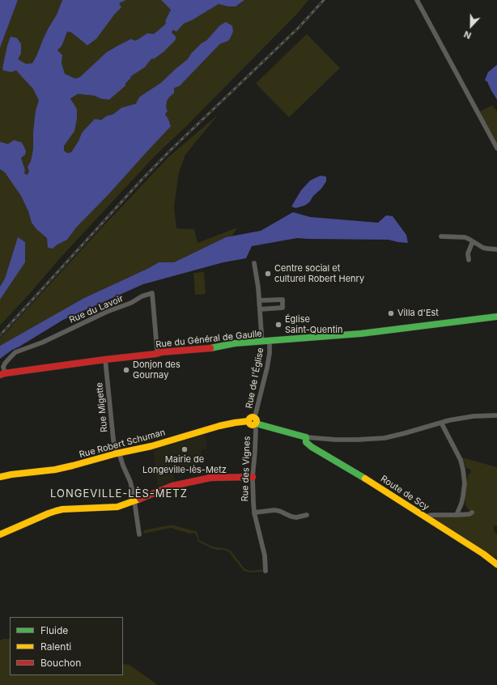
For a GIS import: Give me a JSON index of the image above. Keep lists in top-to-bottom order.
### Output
{
  "streets": {
    "street": [
      "Rue du Lavoir",
      "Rue du Général de Gaulle",
      "Rue de l'Église",
      "Rue Migette",
      "Rue Robert Schuman",
      "Rue des Vignes",
      "Route de Scy"
    ]
  },
  "crossings": [
    ["Rue du Lavoir", "Rue du Général de Gaulle"],
    ["Rue du Général de Gaulle", "Rue de l'Église"],
    ["Rue du Général de Gaulle", "Rue Migette"],
    ["Rue de l'Église", "Rue Robert Schuman"],
    ["Rue de l'Église", "Rue des Vignes"],
    ["Rue Migette", "Rue Robert Schuman"],
    ["Rue Robert Schuman", "Rue des Vignes"],
    ["Rue Robert Schuman", "Route de Scy"]
  ],
  "districts": ["LONGEVILLE-LÈS-METZ"],
  "places": [
    "Centre social et culturel Robert Henry",
    "Villa d'Est",
    "Église Saint-Quentin",
    "Donjon des Gournay",
    "Mairie de Longeville-lès-Metz"
  ],
  "legend": ["Fluide", "Ralenti", "Bouchon"],
  "north": "bottom"
}
